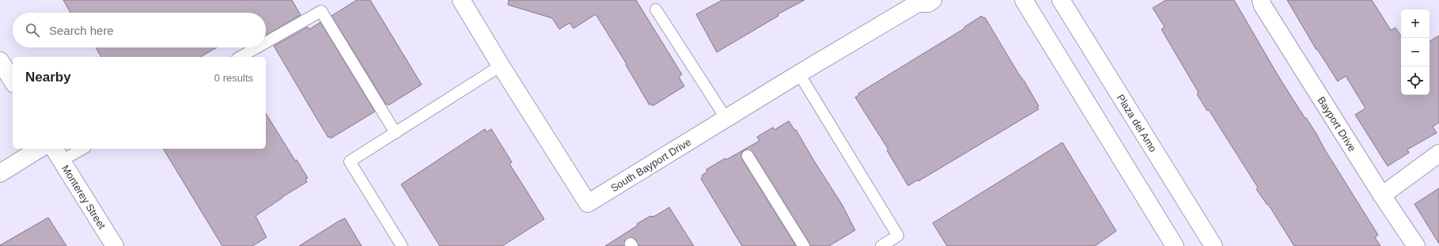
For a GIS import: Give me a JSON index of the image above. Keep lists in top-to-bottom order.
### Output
{
  "streets": {
    "street": [
      "Plaza del Amo",
      "Bayport Drive",
      "South Bayport Drive",
      "Monterey Street"
    ]
  },
  "page": {
    "map_buttons": ["+", "−"],
    "search": "Search here",
    "heading": ["Nearby", "0 results"]
  }
}
